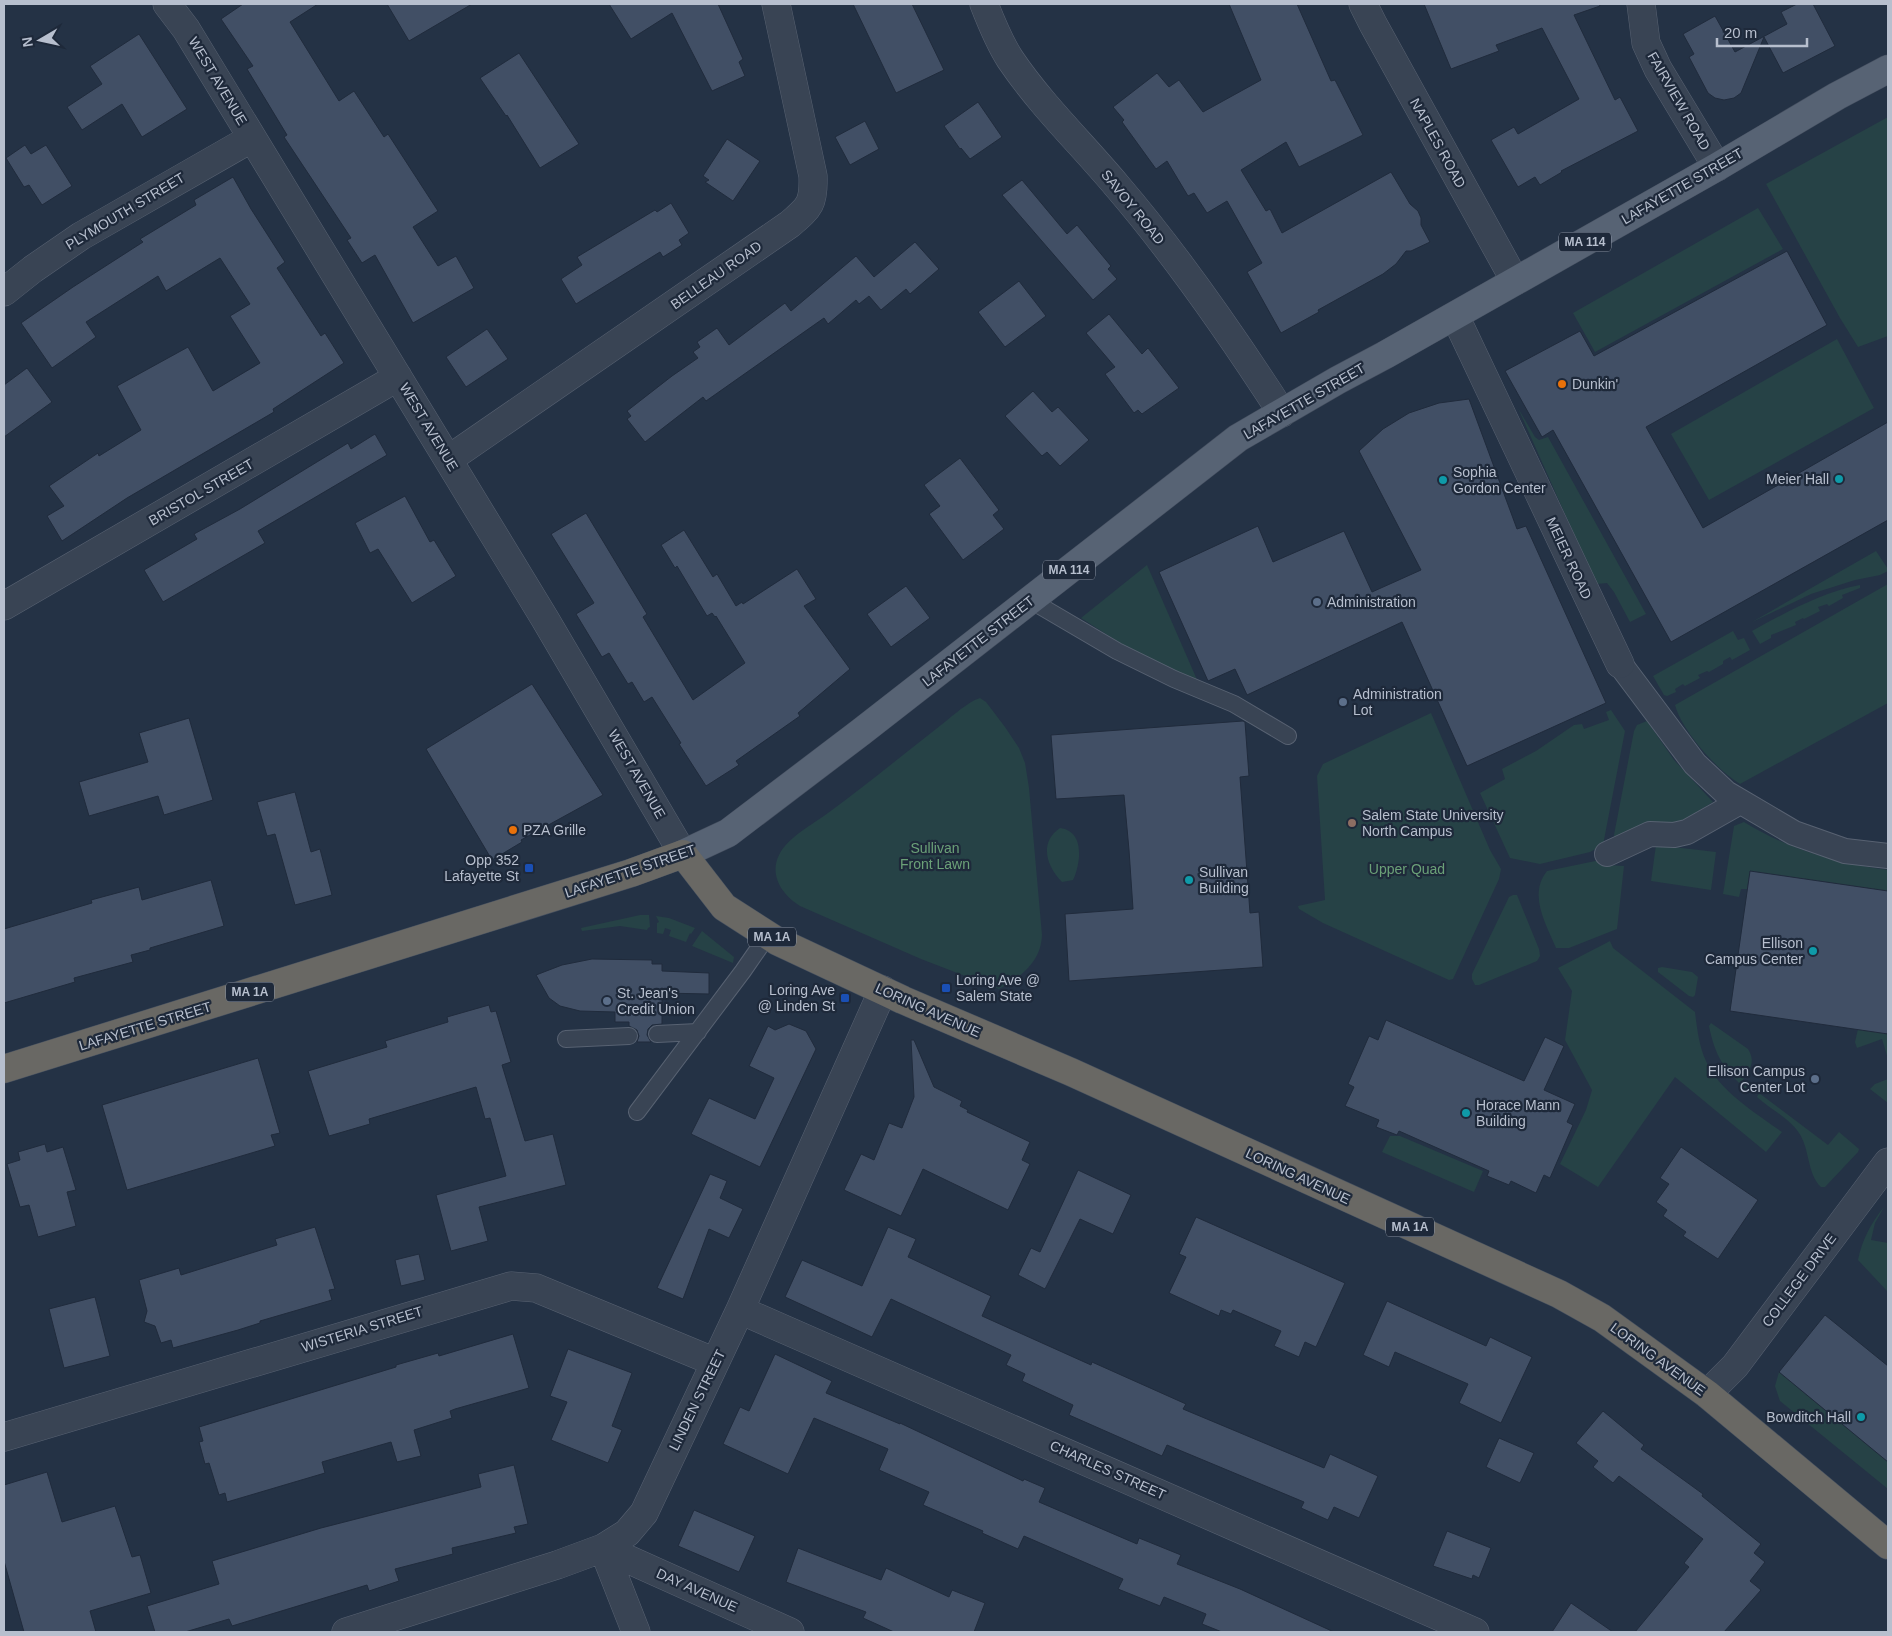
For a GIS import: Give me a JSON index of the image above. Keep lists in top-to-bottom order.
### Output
{
  "streets": {
    "highway": ["LAFAYETTE STREET", "MA 1A", "LORING AVENUE"],
    "main road": ["MA 114"],
    "street": [
      "WEST AVENUE",
      "FAIRVIEW ROAD",
      "NAPLES ROAD",
      "SAVOY ROAD",
      "PLYMOUTH STREET",
      "BELLEAU ROAD",
      "BRISTOL STREET",
      "MEIER ROAD",
      "COLLEGE DRIVE",
      "WISTERIA STREET",
      "LINDEN STREET",
      "CHARLES STREET",
      "DAY AVENUE"
    ]
  },
  "crossings": [
    ["WEST AVENUE", "LAFAYETTE STREET"],
    ["WEST AVENUE", "PLYMOUTH STREET"],
    ["WEST AVENUE", "BELLEAU ROAD"],
    ["WEST AVENUE", "BRISTOL STREET"],
    ["WEST AVENUE", "LORING AVENUE"],
    ["FAIRVIEW ROAD", "LAFAYETTE STREET"],
    ["NAPLES ROAD", "LAFAYETTE STREET"],
    ["LAFAYETTE STREET", "SAVOY ROAD"],
    ["LAFAYETTE STREET", "MEIER ROAD"],
    ["LAFAYETTE STREET", "LORING AVENUE"],
    ["LORING AVENUE", "COLLEGE DRIVE"],
    ["LORING AVENUE", "LINDEN STREET"],
    ["WISTERIA STREET", "LINDEN STREET"],
    ["LINDEN STREET", "CHARLES STREET"],
    ["LINDEN STREET", "DAY AVENUE"]
  ],
  "parks": ["Sullivan Front Lawn", "Upper Quad"],
  "places": {
    "other": [
      "Dunkin'",
      "Meier Hall",
      "Sophia Gordon Center",
      "Administration",
      "Administration Lot",
      "Salem State University North Campus",
      "PZA Grille",
      "Sullivan Building",
      "Ellison Campus Center",
      "St. Jean's Credit Union",
      "Ellison Campus Center Lot",
      "Horace Mann Building",
      "Bowditch Hall"
    ],
    "transit": ["Opp 352 Lafayette St", "Loring Ave @ Salem State", "Loring Ave @ Linden St"]
  },
  "scale_bar": "20 m",
  "north": "left"
}
